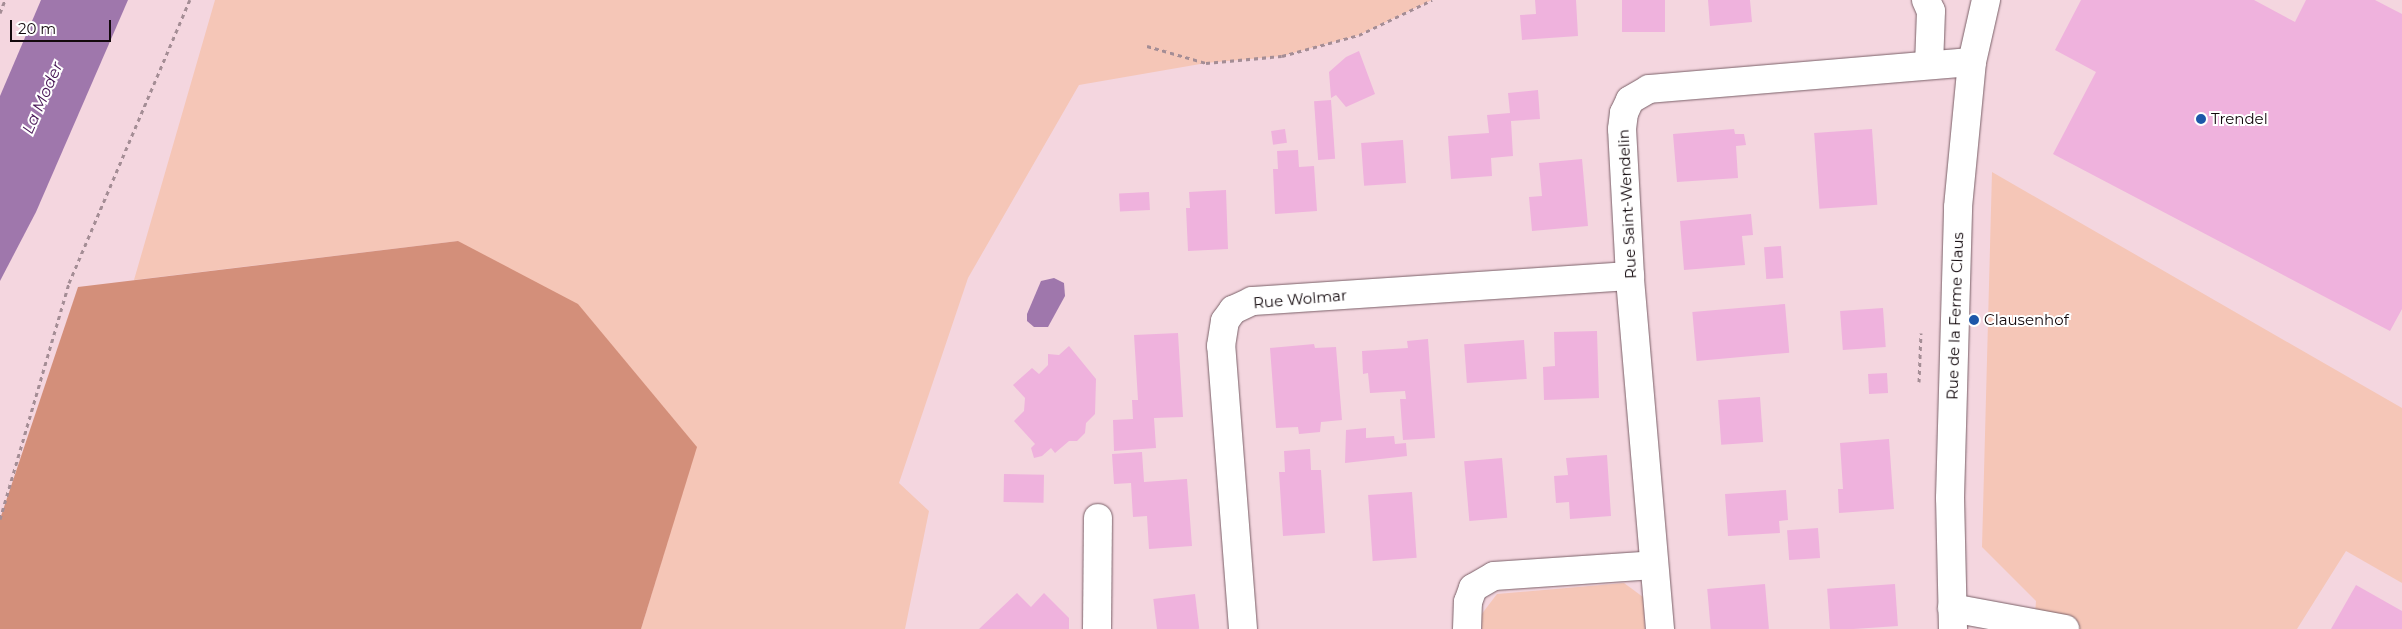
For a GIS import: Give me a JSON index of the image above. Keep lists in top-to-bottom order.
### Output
{
  "streets": {
    "street": ["Rue Saint-Wendelin", "Rue Wolmar", "Rue de la Ferme Claus"]
  },
  "crossings": [
    ["Rue Saint-Wendelin", "Rue Wolmar"],
    ["Rue Saint-Wendelin", "Rue de la Ferme Claus"]
  ],
  "water": ["La Moder"],
  "places": ["Trendel", "Clausenhof"],
  "scale_bar": "20 m"
}
